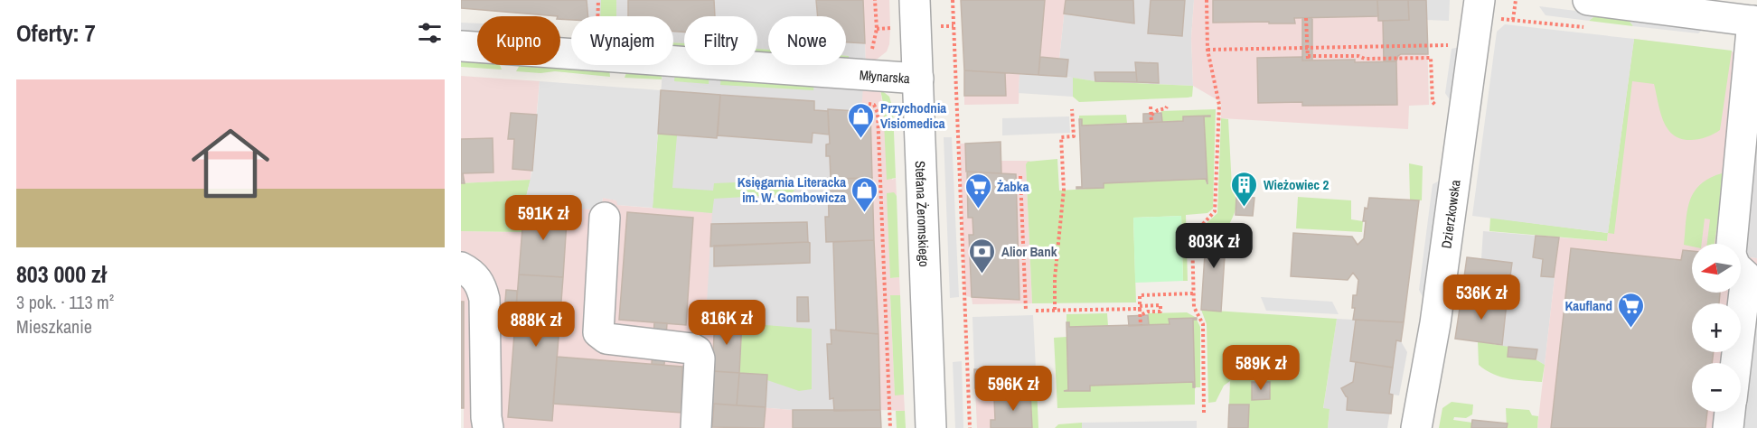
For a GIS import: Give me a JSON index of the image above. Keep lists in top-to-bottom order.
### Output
{
  "streets": {
    "street": ["Młynarska", "Stefana Żeromskiego", "Dzierzkowska"]
  },
  "crossings": [
    ["Młynarska", "Stefana Żeromskiego"]
  ],
  "places": {
    "shop": ["Przychodnia Visiomedica", "Księgarnia Literacka im. W. Gombowicza"],
    "building": ["Wieżowiec 2"],
    "supermarket": ["Żabka", "Kaufland"],
    "bank": ["Alior Bank"]
  },
  "north": "left",
  "page": {
    "heading": "Oferty: 7",
    "chip": [
      "Kupno",
      "Wynajem",
      "Filtry",
      "Nowe"
    ],
    "list": [
      {
        "name": "803 000 zł",
        "note": "3 pok. · 113 m² · Mieszkanie"
      }
    ],
    "price": [
      "591K zł",
      "803K zł",
      "536K zł",
      "816K zł",
      "888K zł",
      "589K zł",
      "596K zł"
    ],
    "map_buttons": ["+", "−"]
  }
}
